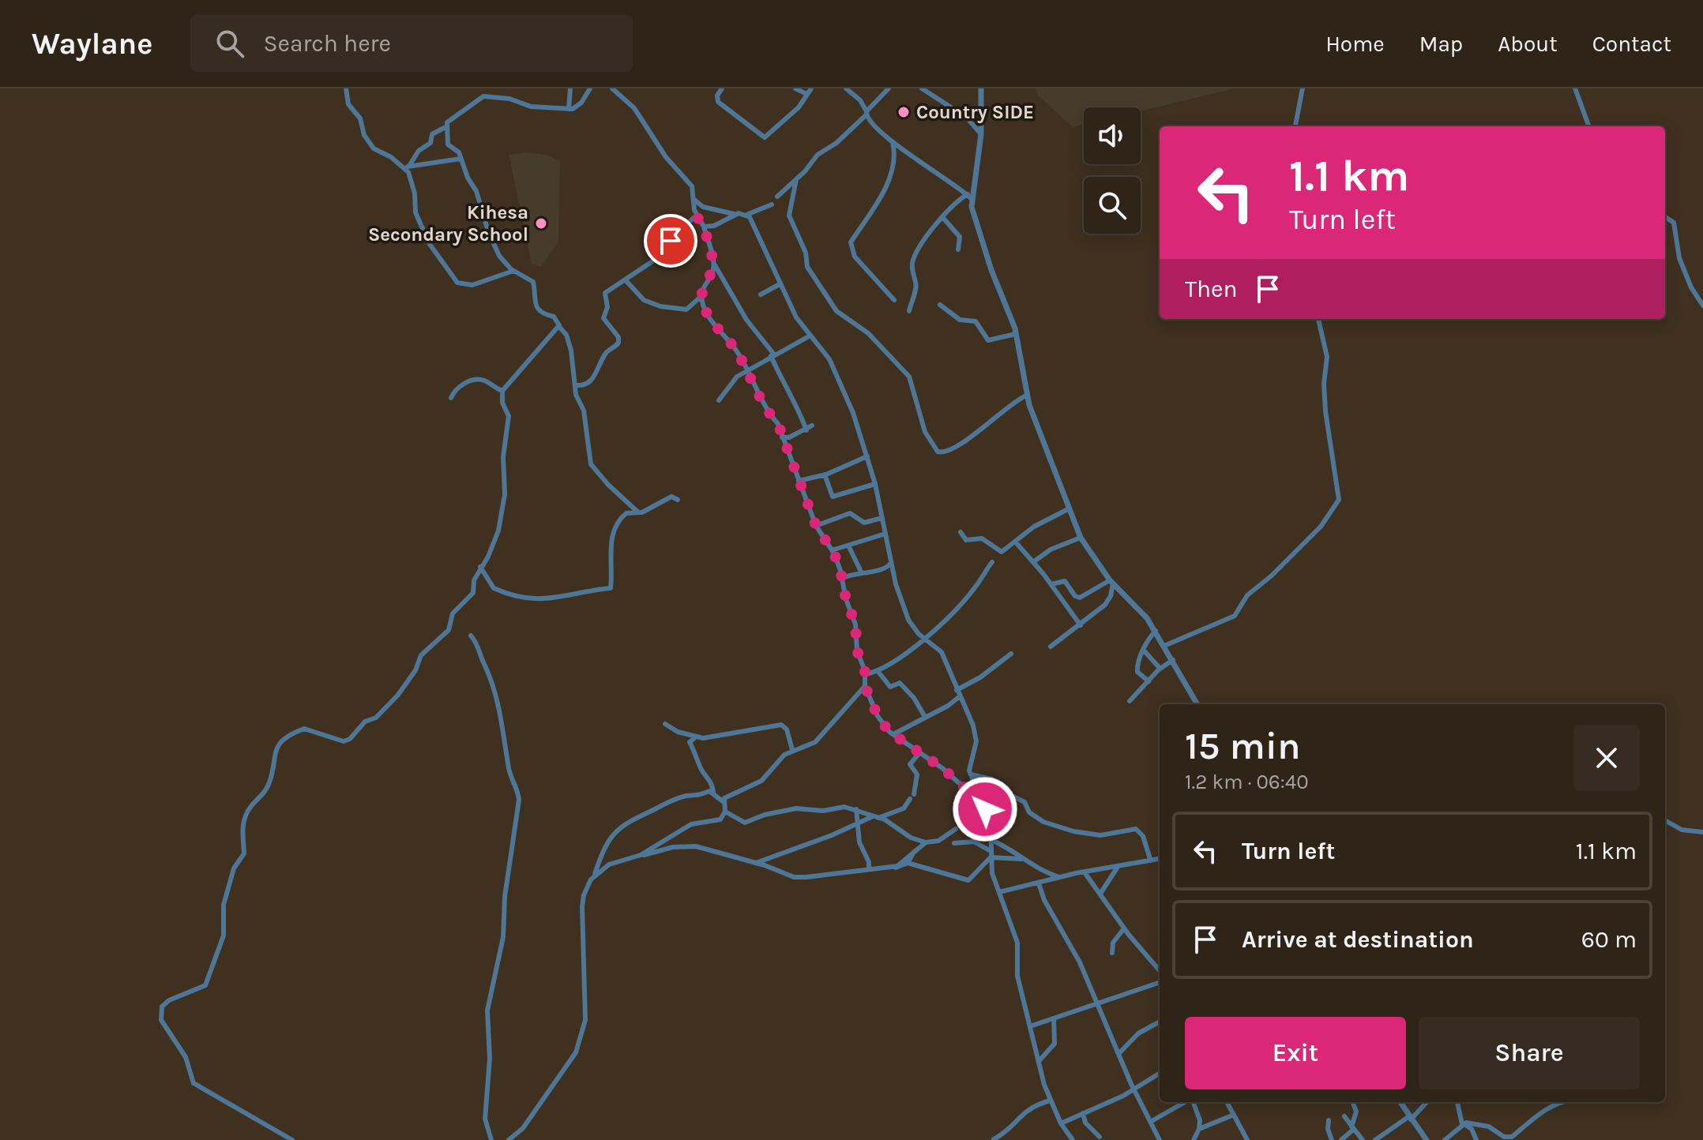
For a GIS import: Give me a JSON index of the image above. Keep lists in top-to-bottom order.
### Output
{
  "places": ["Country SIDE", "Kihesa Secondary School"],
  "page": {
    "header": "Waylane",
    "search": "Search here",
    "nav": [
      "Home",
      "Map",
      "About",
      "Contact"
    ],
    "turn": ["1.1 km", "Turn left"],
    "then": "Then",
    "heading": ["15 min", "1.2 km · 06:40"],
    "list": [
      {
        "name": "Turn left",
        "value": "1.1 km"
      },
      {
        "name": "Arrive at destination",
        "value": "60 m"
      }
    ],
    "buttons": ["Exit", "Share"]
  }
}
